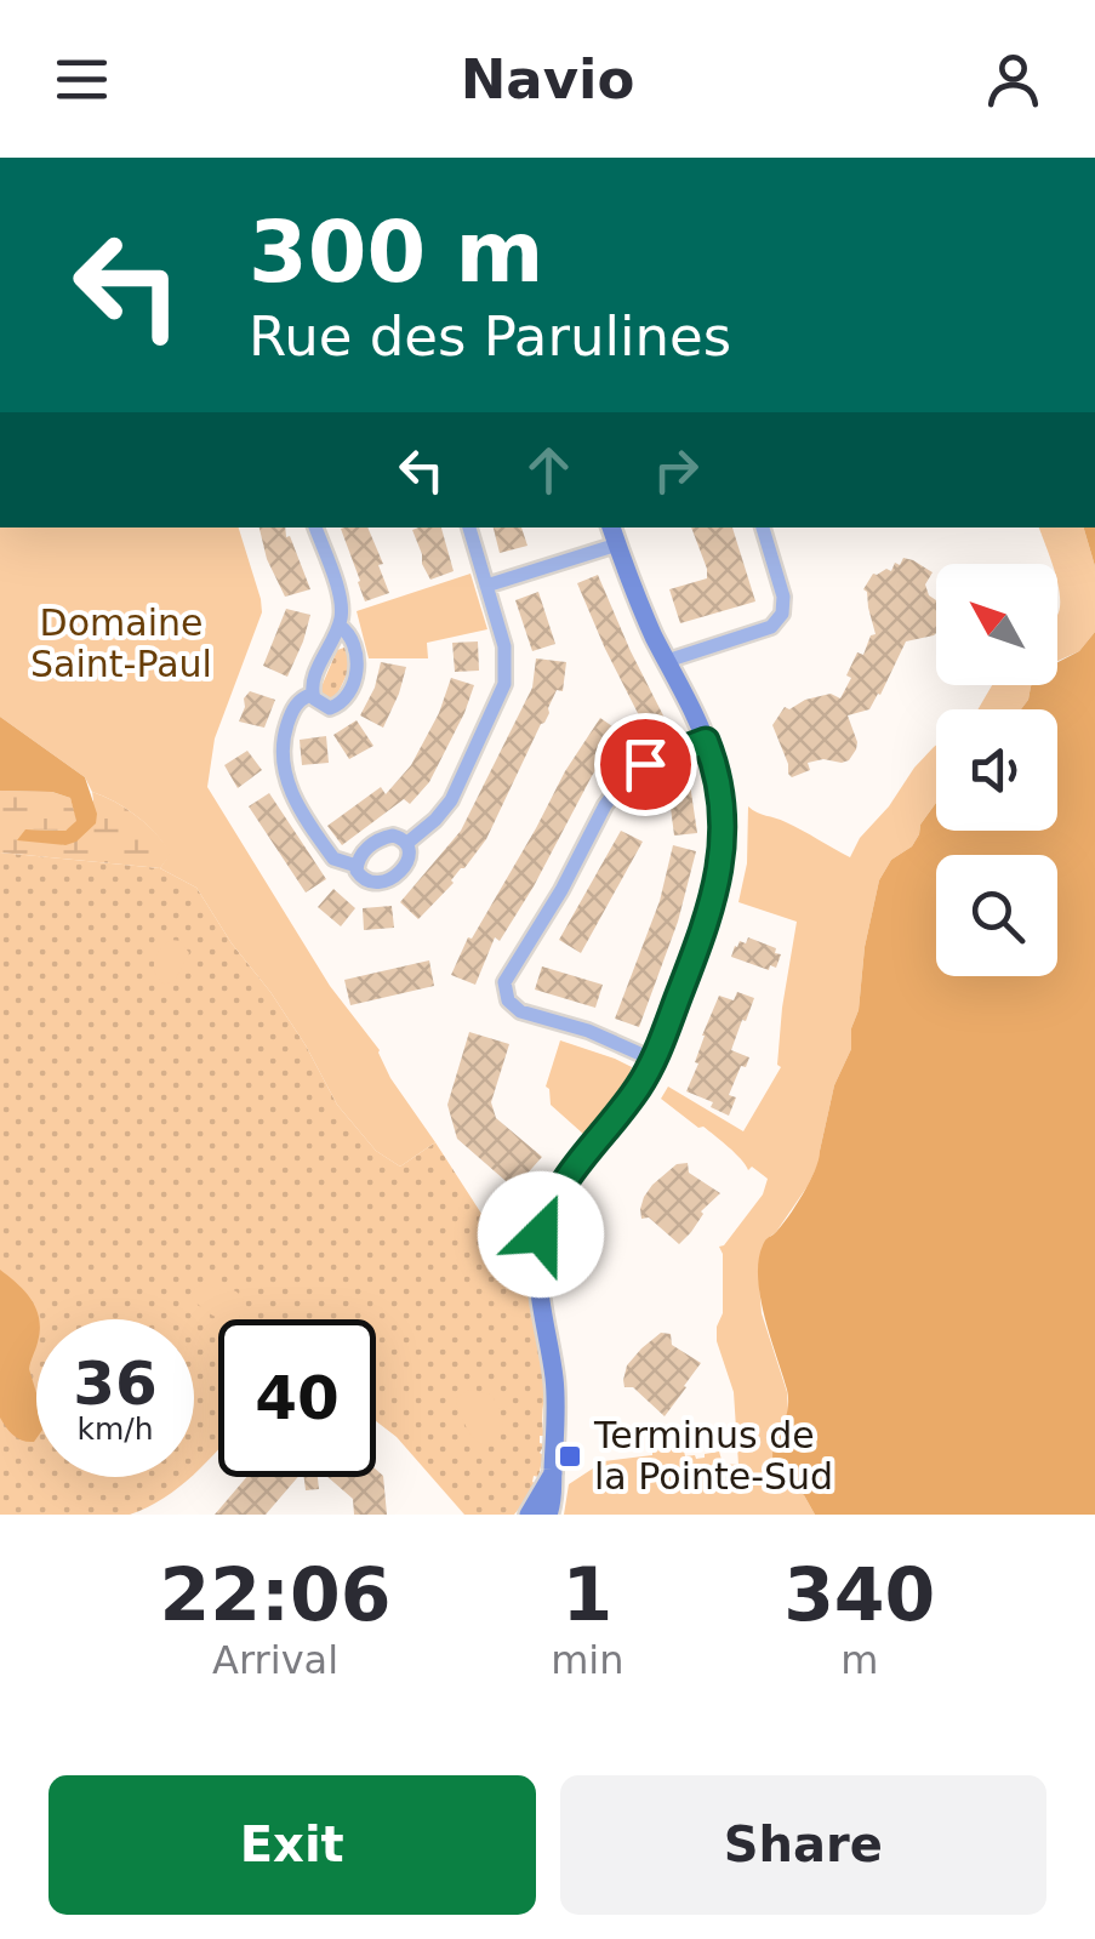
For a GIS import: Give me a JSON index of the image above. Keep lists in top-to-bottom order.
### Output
{
  "parks": ["Domaine Saint-Paul"],
  "places": {
    "transit": ["Terminus de la Pointe-Sud"]
  },
  "north": "top left",
  "page": {
    "header": "Navio",
    "turn": ["300 m", "Rue des Parulines"],
    "speed": "36 km/h",
    "limit": "40",
    "eta": [
      "22:06",
      "Arrival",
      "1",
      "min",
      "340",
      "m"
    ],
    "buttons": ["Exit", "Share"]
  }
}
